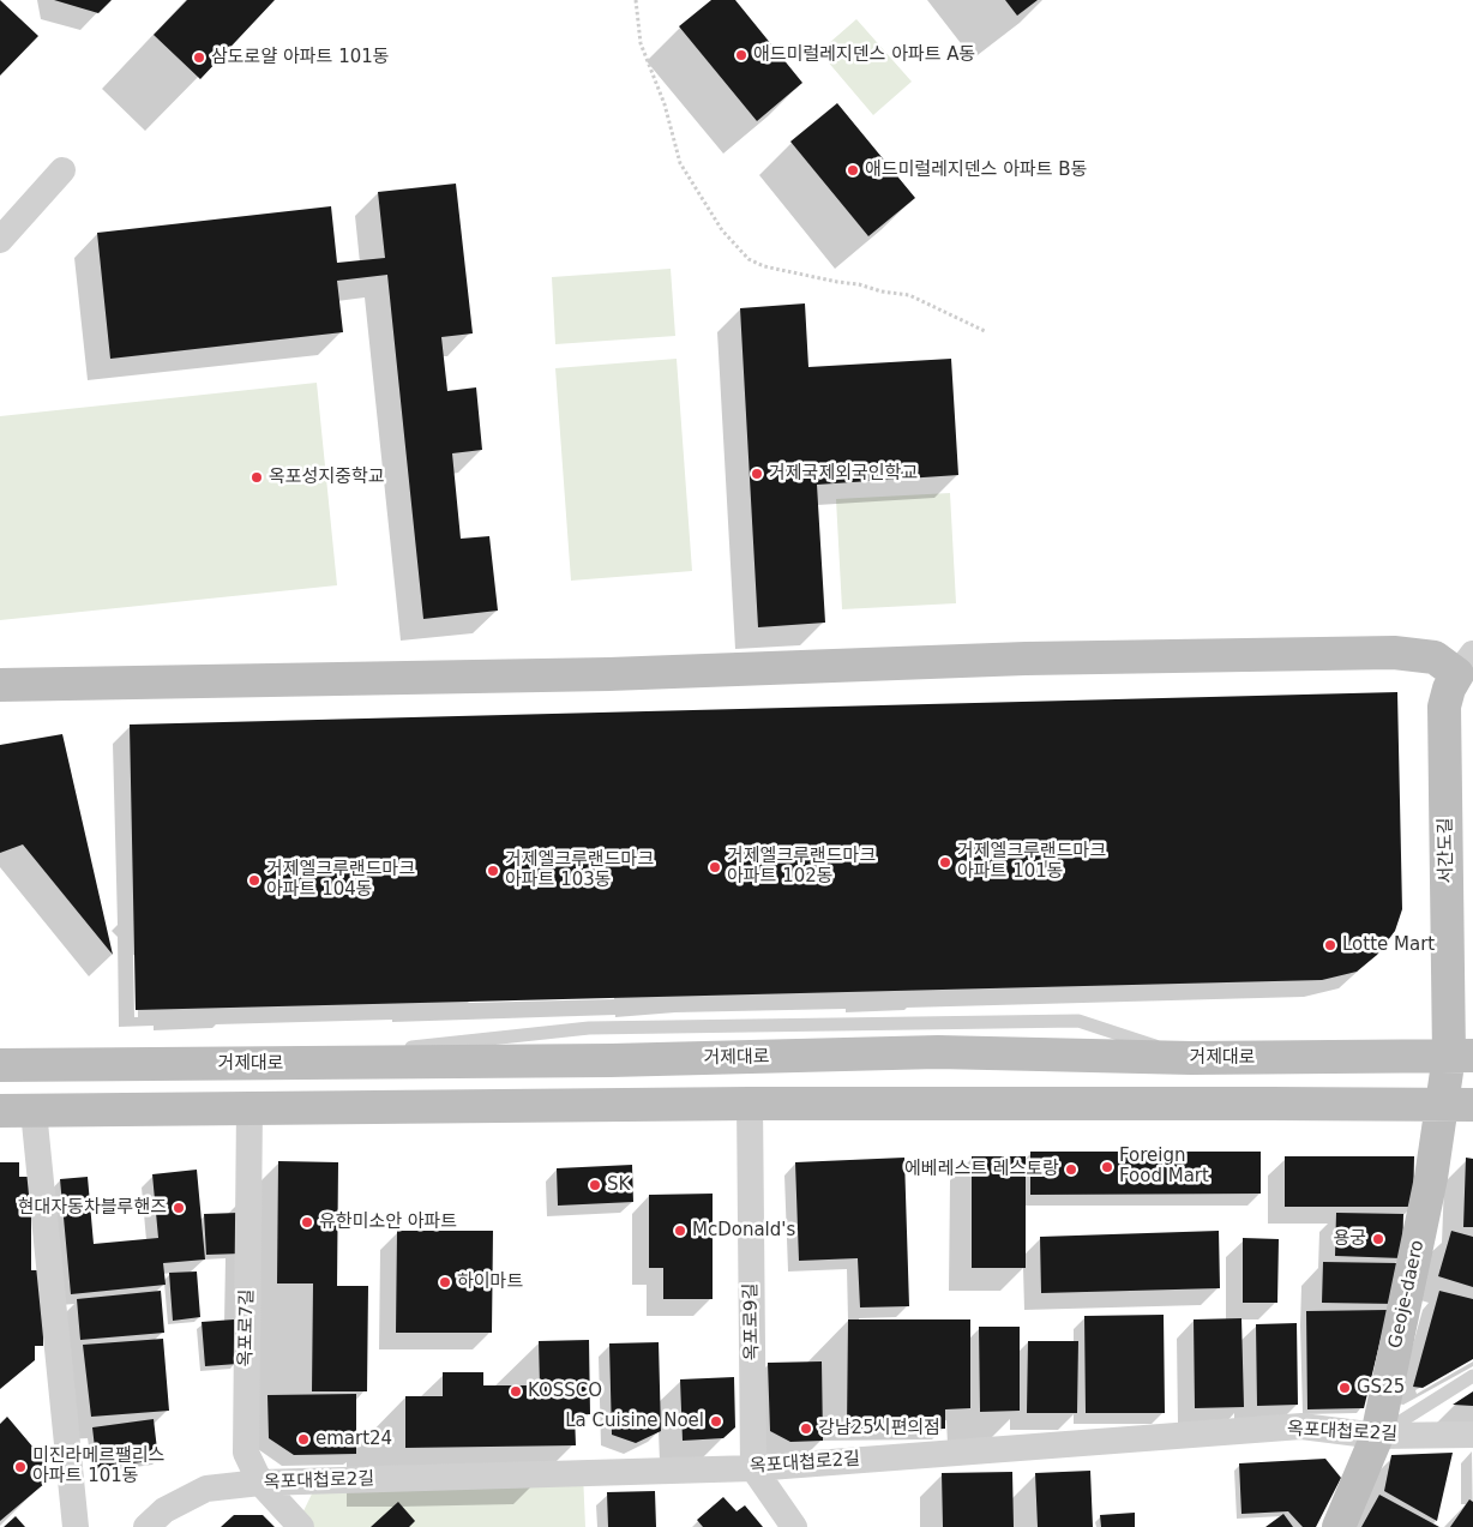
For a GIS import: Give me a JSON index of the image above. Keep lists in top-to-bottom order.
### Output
{
  "streets": {
    "street": [
      "서간도길",
      "거제대로",
      "Geoje-daero",
      "옥포로9길",
      "옥포로7길",
      "옥포대첩로2길"
    ]
  },
  "crossings": [
    ["서간도길", "거제대로"],
    ["서간도길", "Geoje-daero"],
    ["거제대로", "Geoje-daero"],
    ["Geoje-daero", "옥포대첩로2길"],
    ["옥포로9길", "옥포대첩로2길"],
    ["옥포로7길", "옥포대첩로2길"]
  ],
  "places": [
    "애드미럴레지덴스 아파트 A동",
    "삼도로얄 아파트 101동",
    "애드미럴레지덴스 아파트 B동",
    "거제국제외국인학교",
    "옥포성지중학교",
    "거제엘크루랜드마크 아파트 101동",
    "거제엘크루랜드마크 아파트 102동",
    "거제엘크루랜드마크 아파트 103동",
    "거제엘크루랜드마크 아파트 104동",
    "Lotte Mart",
    "Foreign Food Mart",
    "에베레스트 레스토랑",
    "SK",
    "현대자동차블루핸즈",
    "유한미소안 아파트",
    "McDonald's",
    "용궁",
    "하이마트",
    "GS25",
    "KOSSCO",
    "La Cuisine Noel",
    "강남25시편의점",
    "emart24",
    "미진라메르팰리스 아파트 101동"
  ]
}
